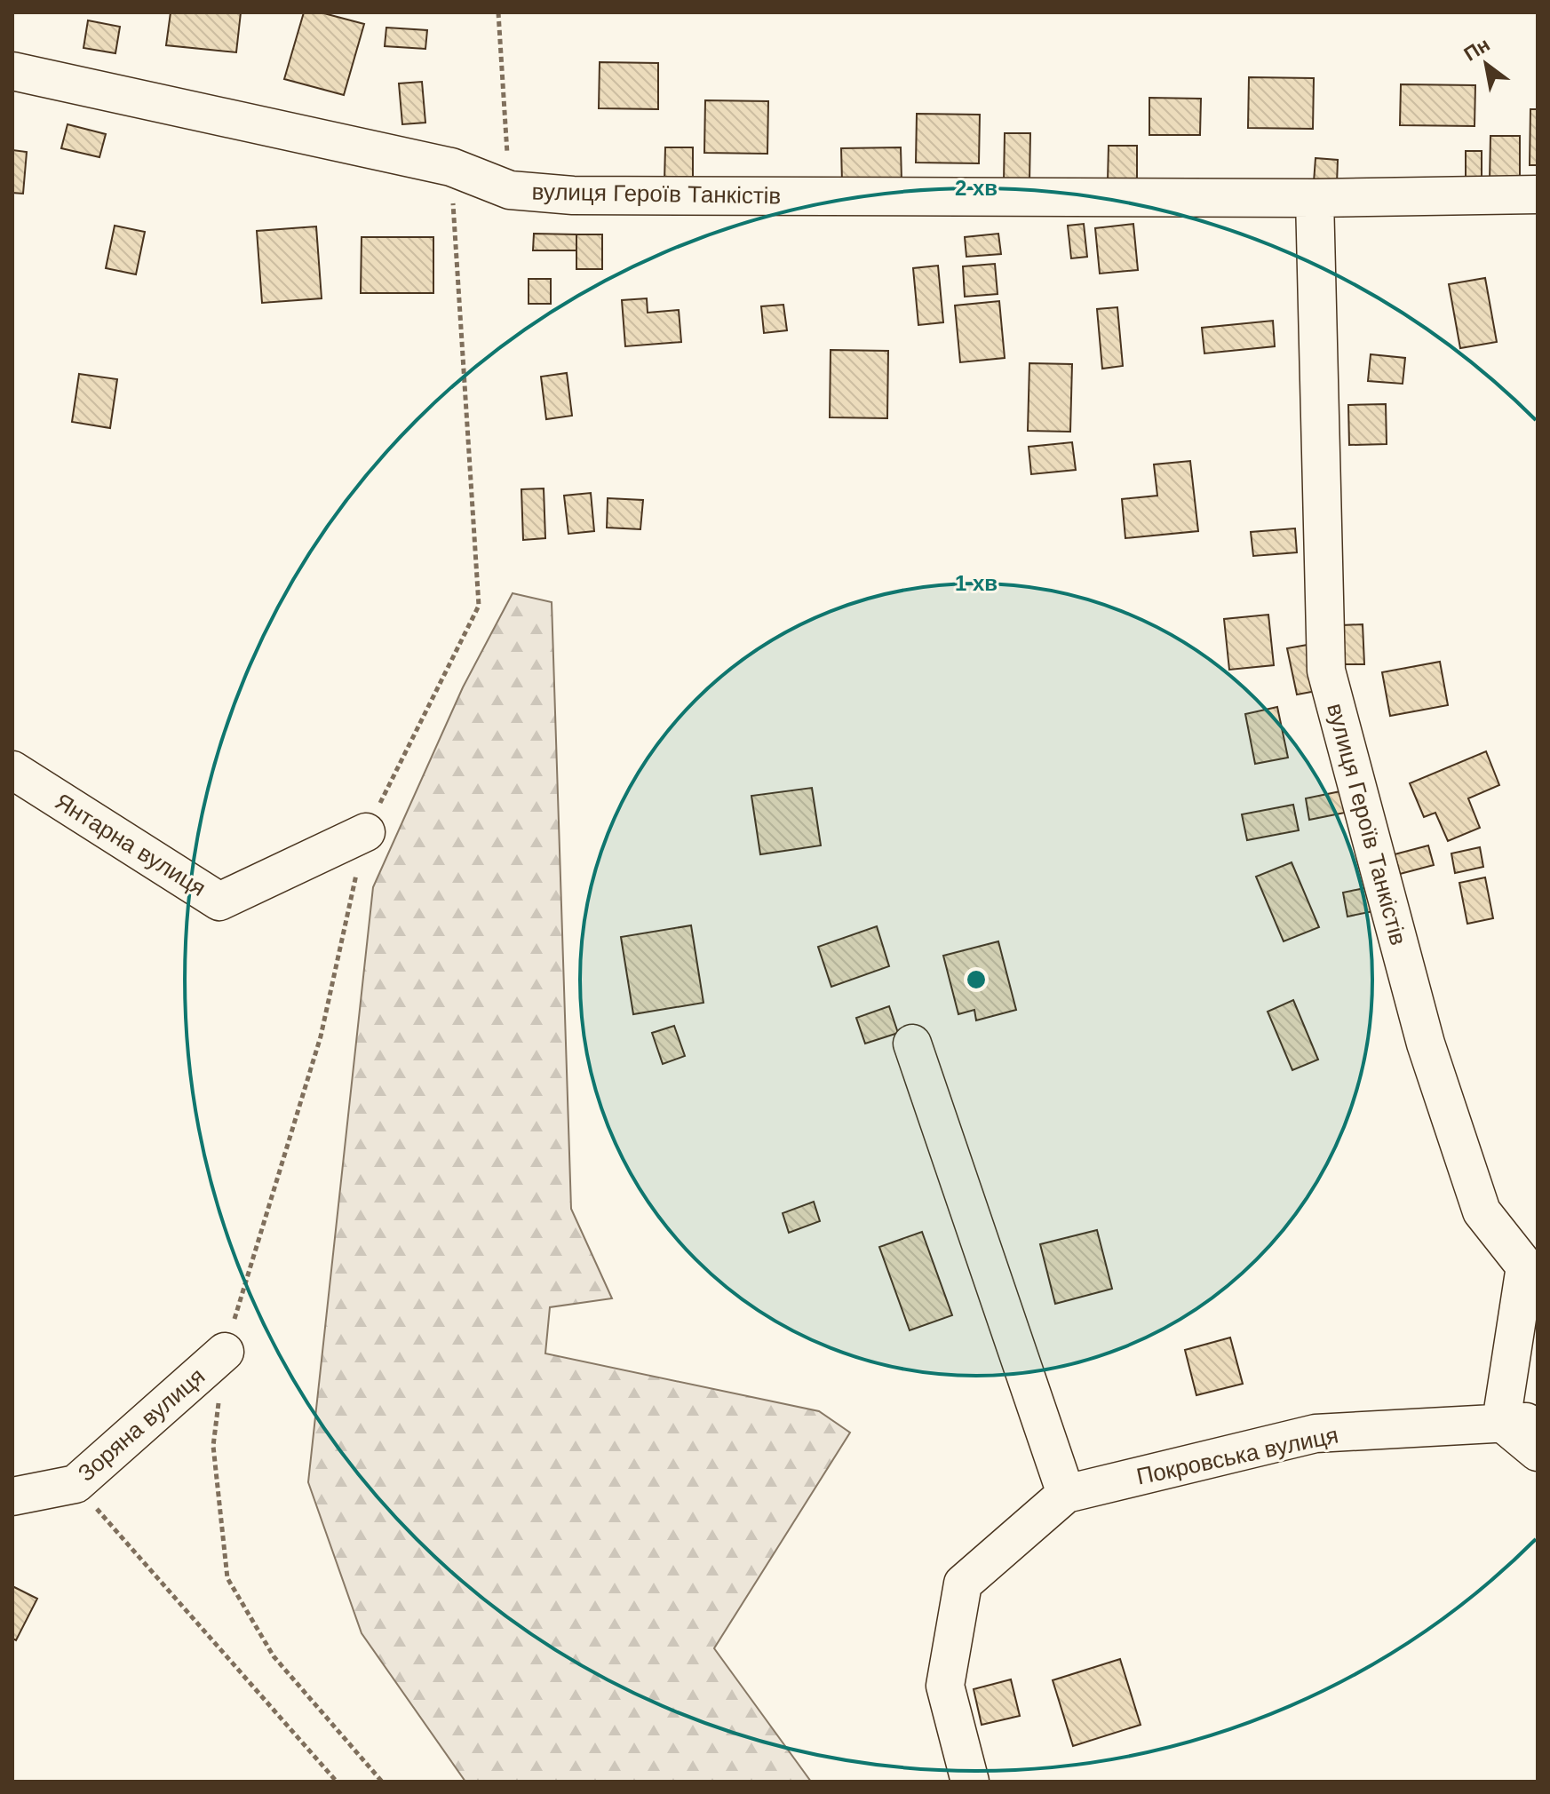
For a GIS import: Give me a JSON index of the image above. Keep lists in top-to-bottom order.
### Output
{
  "streets": {
    "street": [
      "вулиця Героїв Танкістів",
      "Янтарна вулиця",
      "Зоряна вулиця",
      "Покровська вулиця"
    ]
  },
  "crossings": [
    ["вулиця Героїв Танкістів", "Покровська вулиця"]
  ],
  "north": "top left",
  "rings": ["2 хв", "1 хв"]
}
